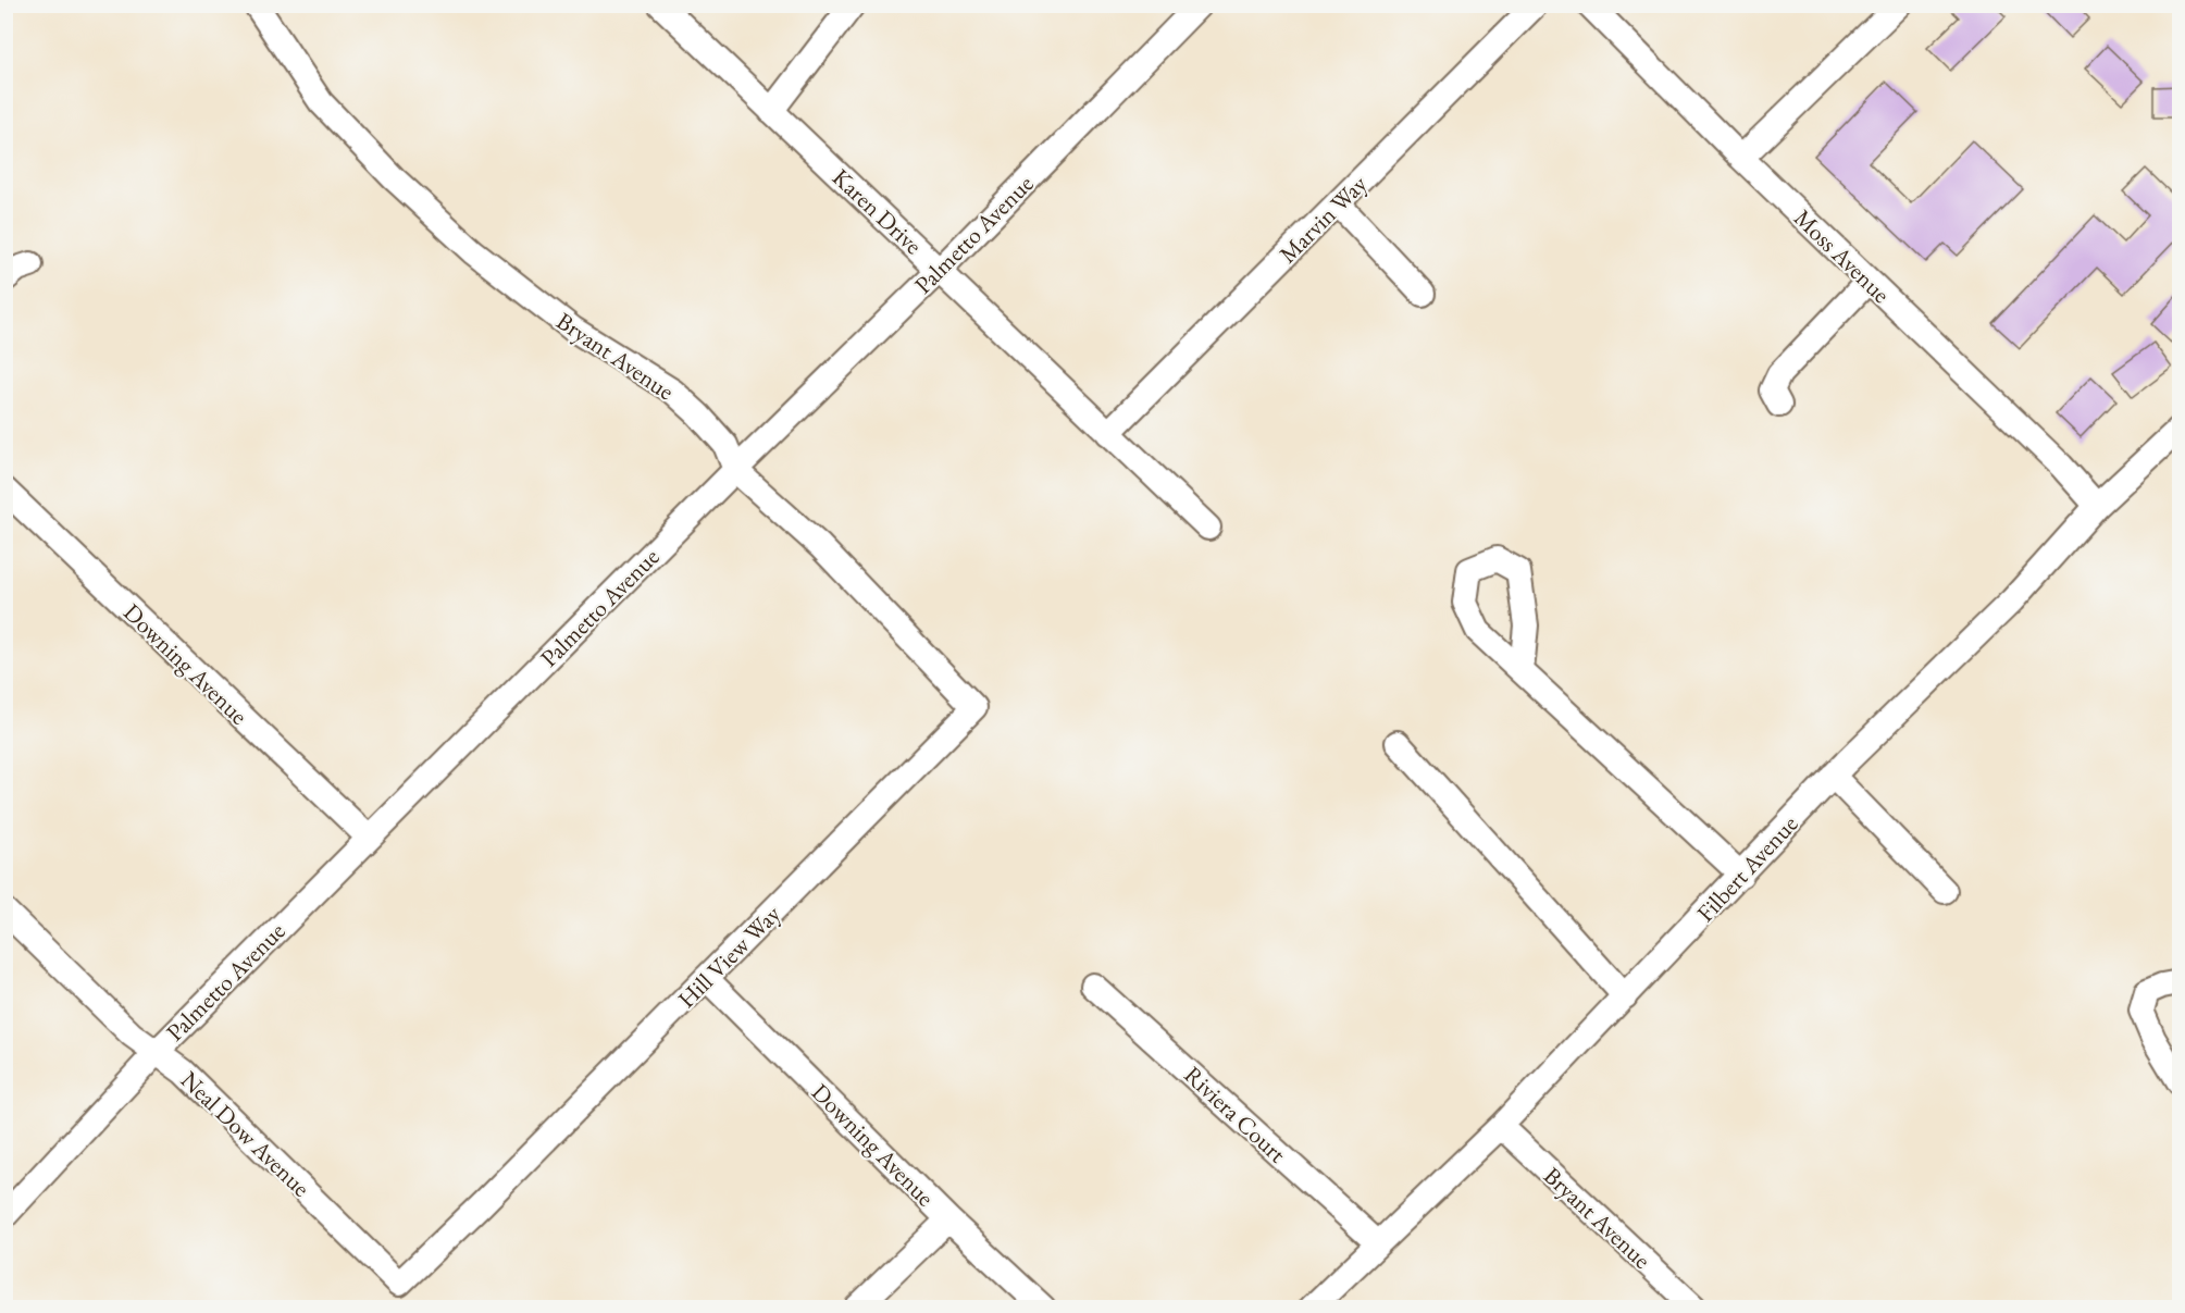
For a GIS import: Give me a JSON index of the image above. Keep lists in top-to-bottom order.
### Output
{
  "streets": {
    "street": [
      "Karen Drive",
      "Marvin Way",
      "Palmetto Avenue",
      "Moss Avenue",
      "Bryant Avenue",
      "Downing Avenue",
      "Filbert Avenue",
      "Hill View Way",
      "Riviera Court",
      "Neal Dow Avenue"
    ]
  },
  "crossings": [
    ["Karen Drive", "Marvin Way"],
    ["Karen Drive", "Palmetto Avenue"],
    ["Palmetto Avenue", "Bryant Avenue"],
    ["Palmetto Avenue", "Downing Avenue"],
    ["Palmetto Avenue", "Neal Dow Avenue"],
    ["Moss Avenue", "Filbert Avenue"],
    ["Bryant Avenue", "Filbert Avenue"],
    ["Bryant Avenue", "Hill View Way"],
    ["Downing Avenue", "Hill View Way"],
    ["Filbert Avenue", "Riviera Court"],
    ["Hill View Way", "Neal Dow Avenue"]
  ]
}
